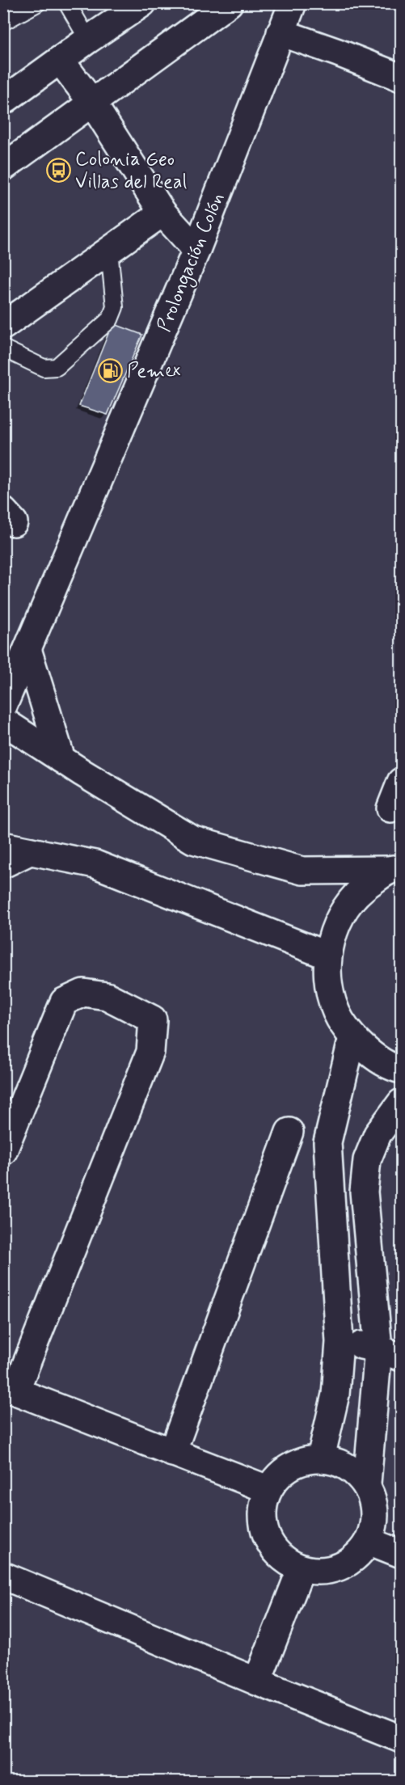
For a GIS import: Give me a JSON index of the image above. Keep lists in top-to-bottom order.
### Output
{
  "streets": {
    "street": ["Prolongación Colón"]
  },
  "places": {
    "bus stop": ["Colonia Geo Villas del Real"],
    "fuel station": ["Pemex"]
  }
}
